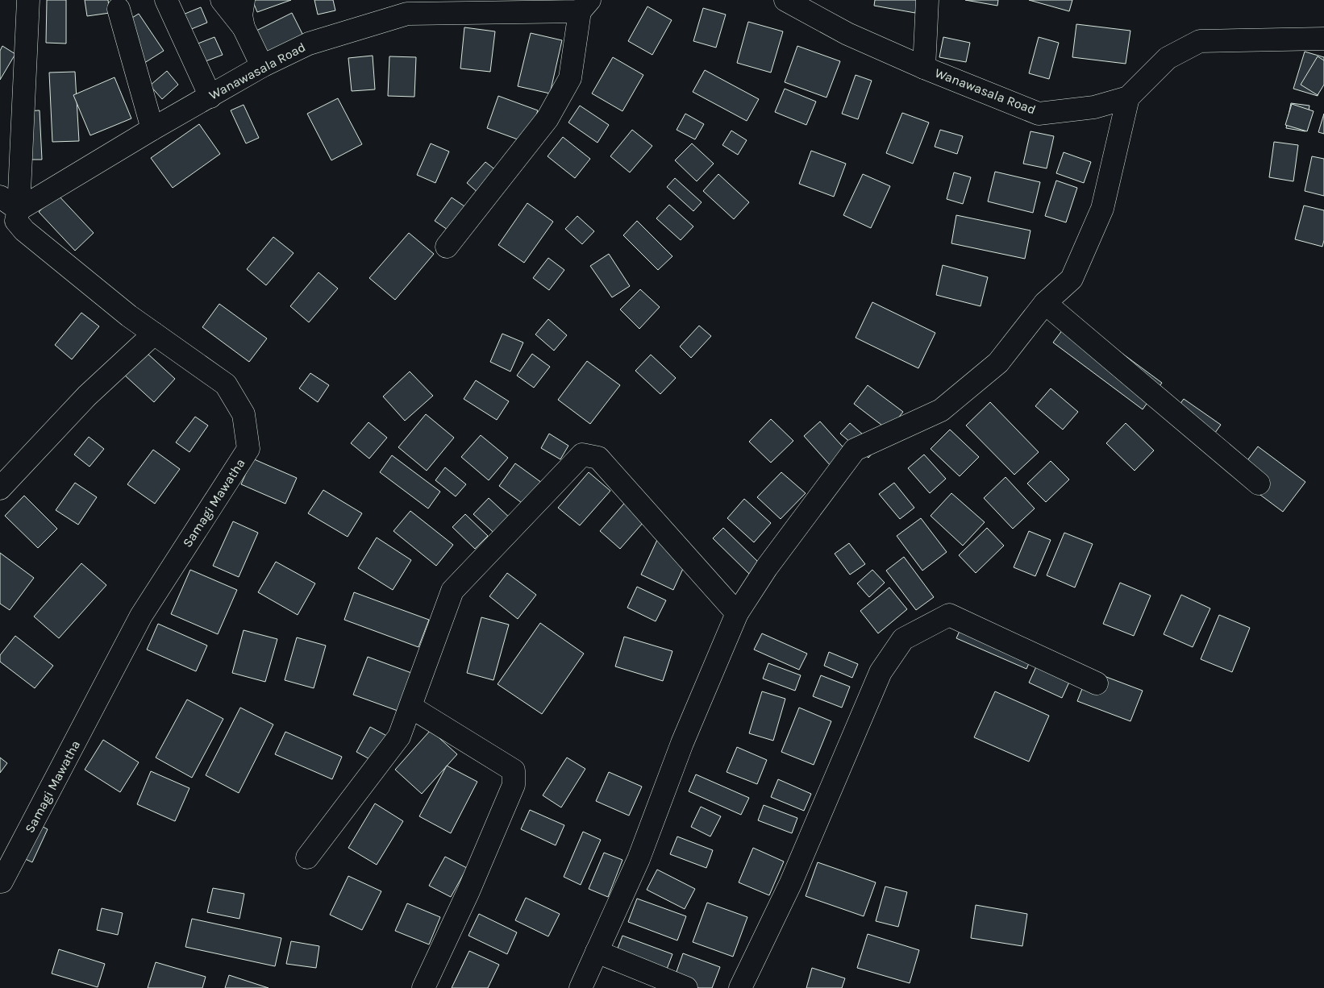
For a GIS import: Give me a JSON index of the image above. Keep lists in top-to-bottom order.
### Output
{
  "streets": {
    "street": ["Wanawasala Road", "Samagi Mawatha"]
  },
  "crossings": [
    ["Wanawasala Road", "Samagi Mawatha"]
  ]
}
